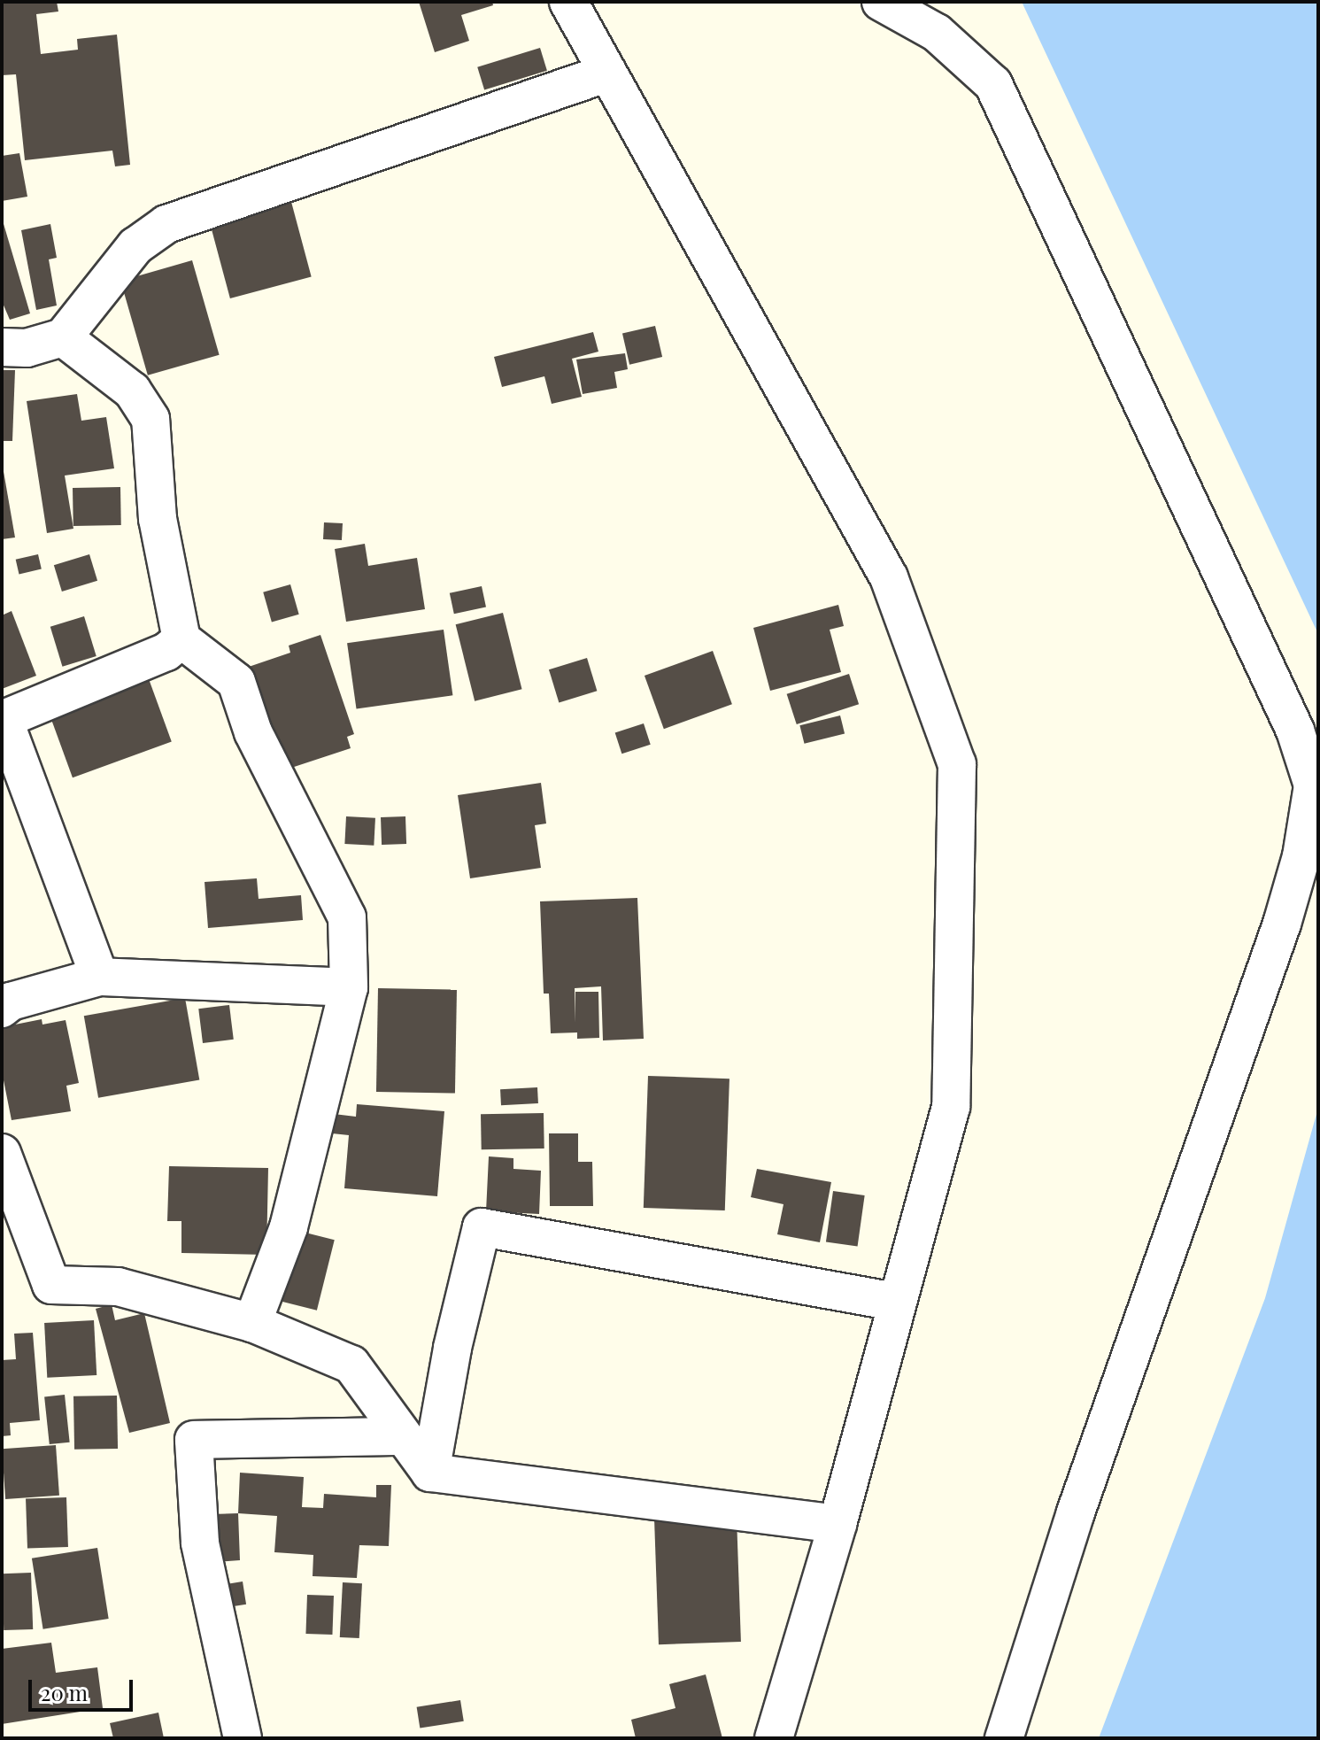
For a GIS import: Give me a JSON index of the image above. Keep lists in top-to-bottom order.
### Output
{
  "scale_bar": "20 m"
}
